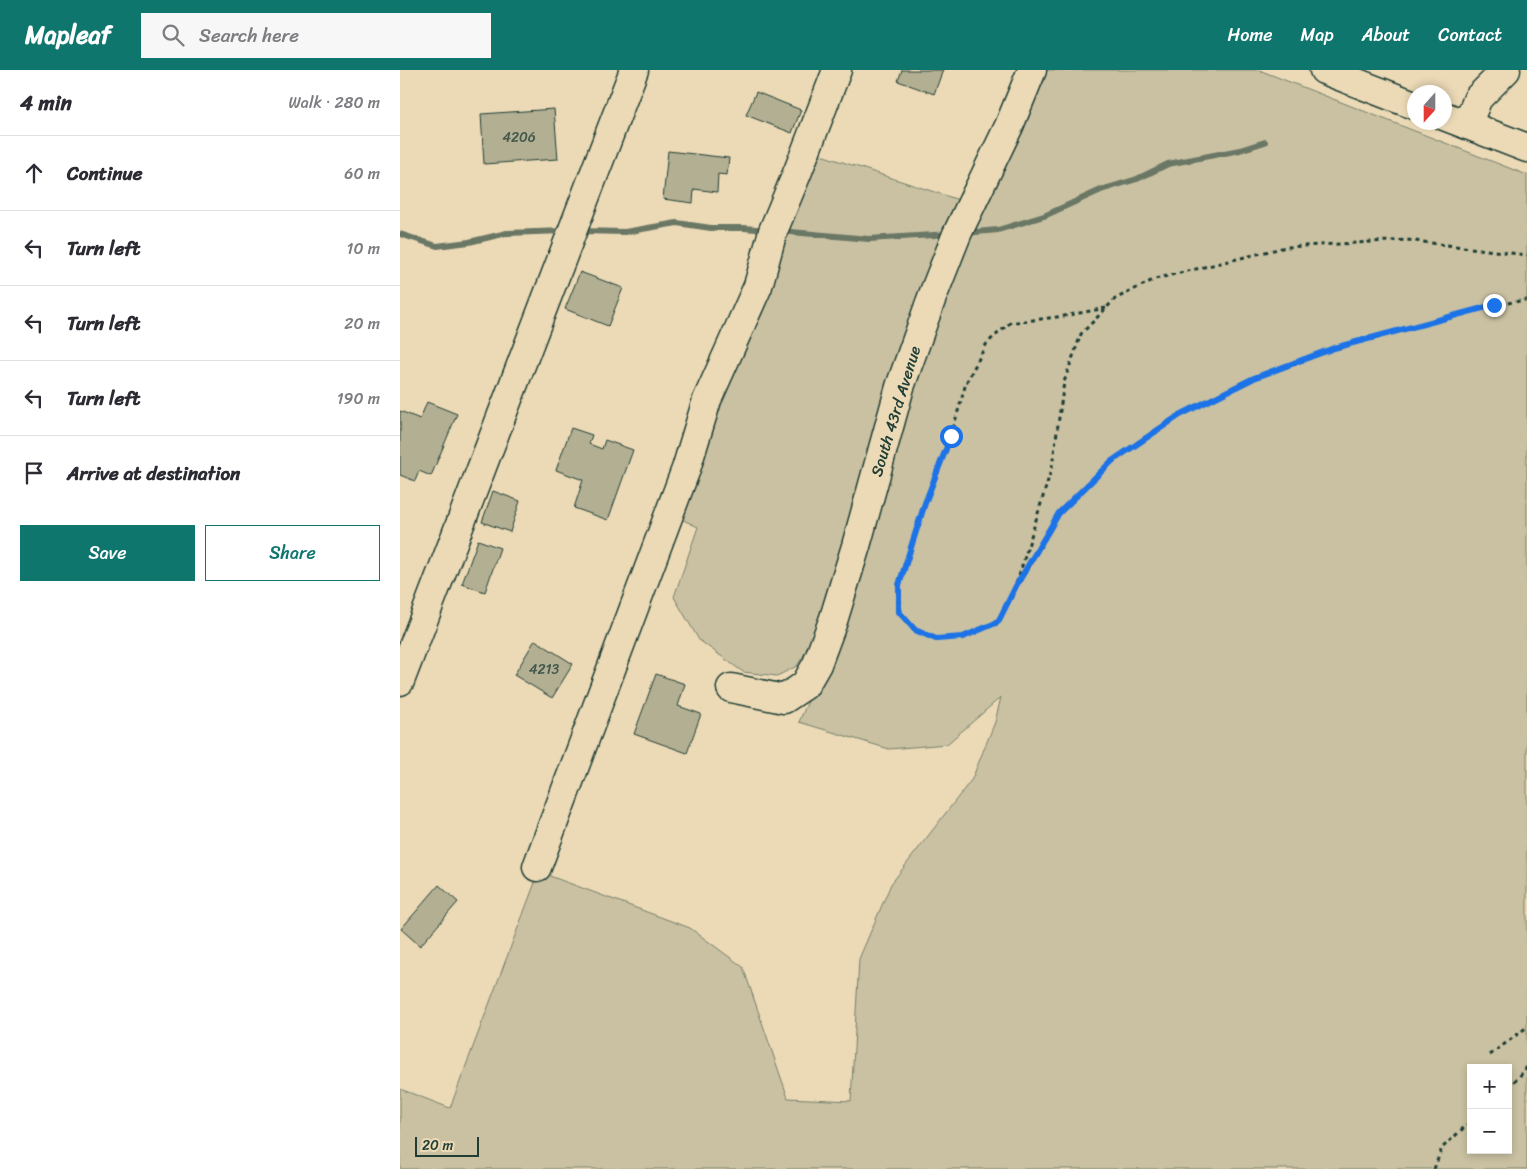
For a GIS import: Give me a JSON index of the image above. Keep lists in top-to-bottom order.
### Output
{
  "streets": {
    "street": ["South 43rd Avenue"]
  },
  "house_numbers": ["4206", "4213"],
  "scale_bar": "20 m",
  "north": "bottom",
  "page": {
    "header": "Mapleaf",
    "search": "Search here",
    "nav": [
      "Home",
      "Map",
      "About",
      "Contact"
    ],
    "heading": ["4 min", "Walk · 280 m"],
    "list": [
      ["Continue", "60 m"],
      ["Turn left", "10 m"],
      ["Turn left", "20 m"],
      ["Turn left", "190 m"],
      "Arrive at destination"
    ],
    "buttons": ["Save", "Share"],
    "map_buttons": ["+", "−"],
    "scale": "20 m"
  }
}
